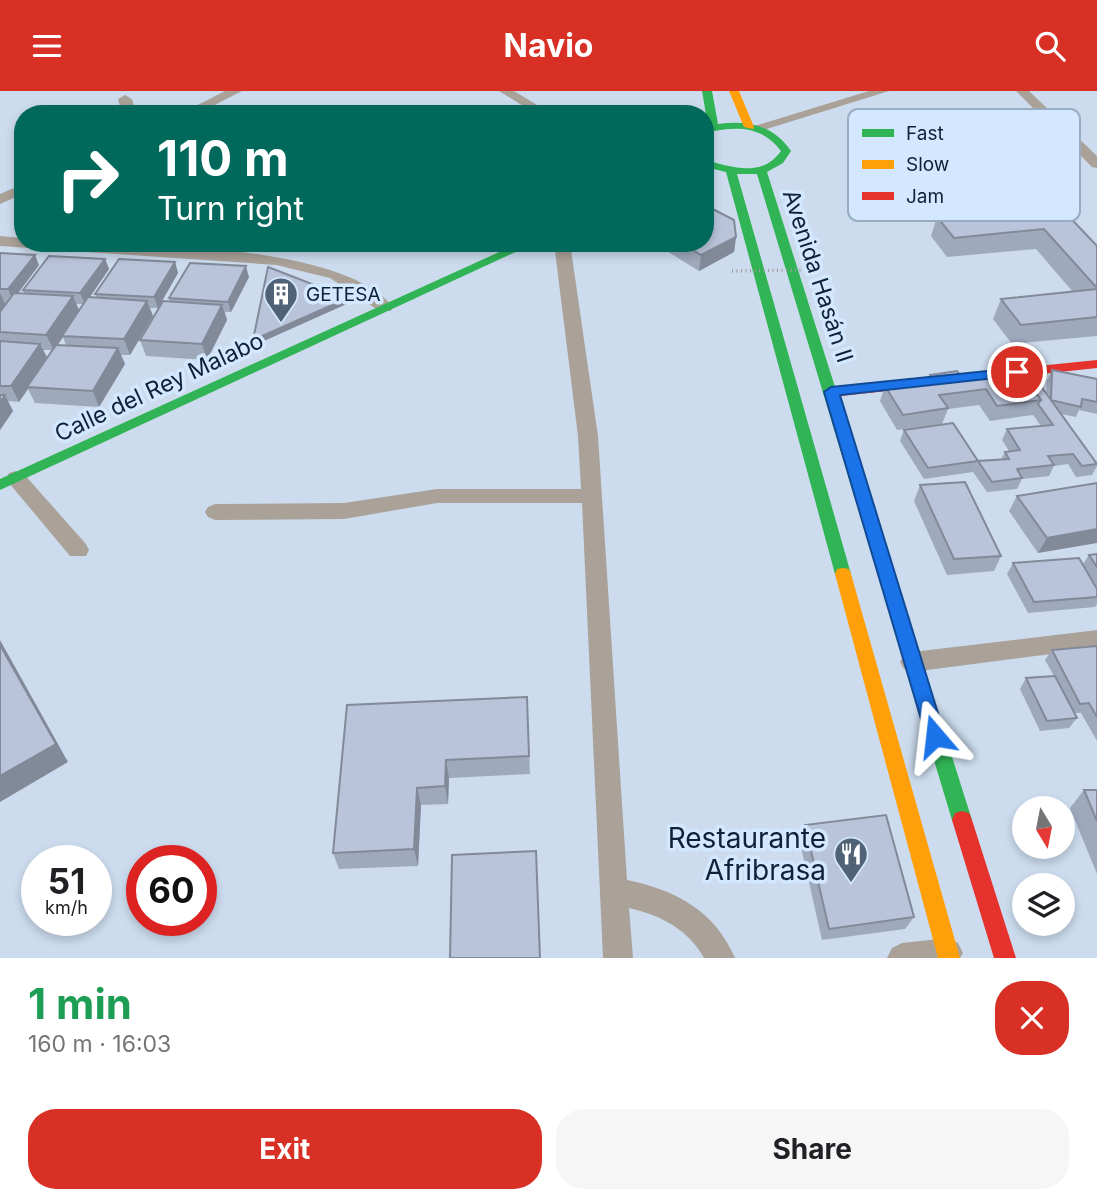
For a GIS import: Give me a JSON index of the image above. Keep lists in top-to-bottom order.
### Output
{
  "streets": {
    "main road": ["Avenida Hasán II", "Calle del Rey Malabo"]
  },
  "places": {
    "building": ["GETESA"],
    "restaurant": ["Restaurante Afribrasa"]
  },
  "legend": ["Fast", "Slow", "Jam"],
  "north": "bottom",
  "page": {
    "header": "Navio",
    "turn": ["110 m", "Turn right"],
    "speed": "51 km/h",
    "limit": "60",
    "heading": ["1 min", "160 m · 16:03"],
    "buttons": ["Exit", "Share"]
  }
}
